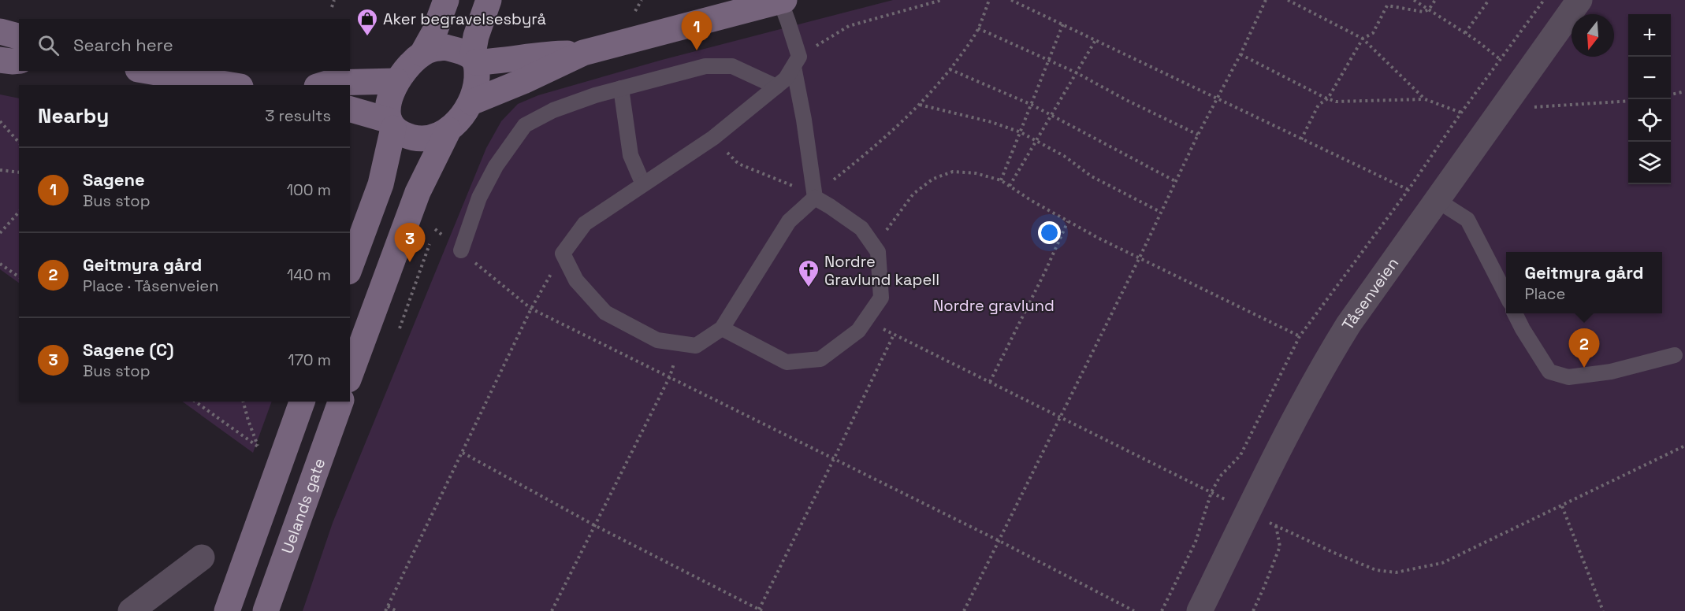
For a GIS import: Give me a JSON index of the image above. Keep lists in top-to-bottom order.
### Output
{
  "streets": {
    "main road": ["Uelands gate"],
    "street": ["Tåsenveien"]
  },
  "parks": ["Nordre gravlund"],
  "places": {
    "shop": ["Aker begravelsesbyrå"],
    "church": ["Nordre Gravlund kapell"]
  },
  "north": "bottom",
  "page": {
    "pins": ["1", "3", "2"],
    "map_buttons": ["+", "−"],
    "search": "Search here",
    "heading": ["Nearby", "3 results"],
    "list": [
      {
        "mark": "1",
        "name": "Sagene",
        "note": "Bus stop",
        "value": "100 m"
      },
      {
        "mark": "2",
        "name": "Geitmyra gård",
        "note": "Place · Tåsenveien",
        "value": "140 m"
      },
      {
        "mark": "3",
        "name": "Sagene (C)",
        "note": "Bus stop",
        "value": "170 m"
      }
    ],
    "popup": ["Geitmyra gård", "Place"]
  }
}
